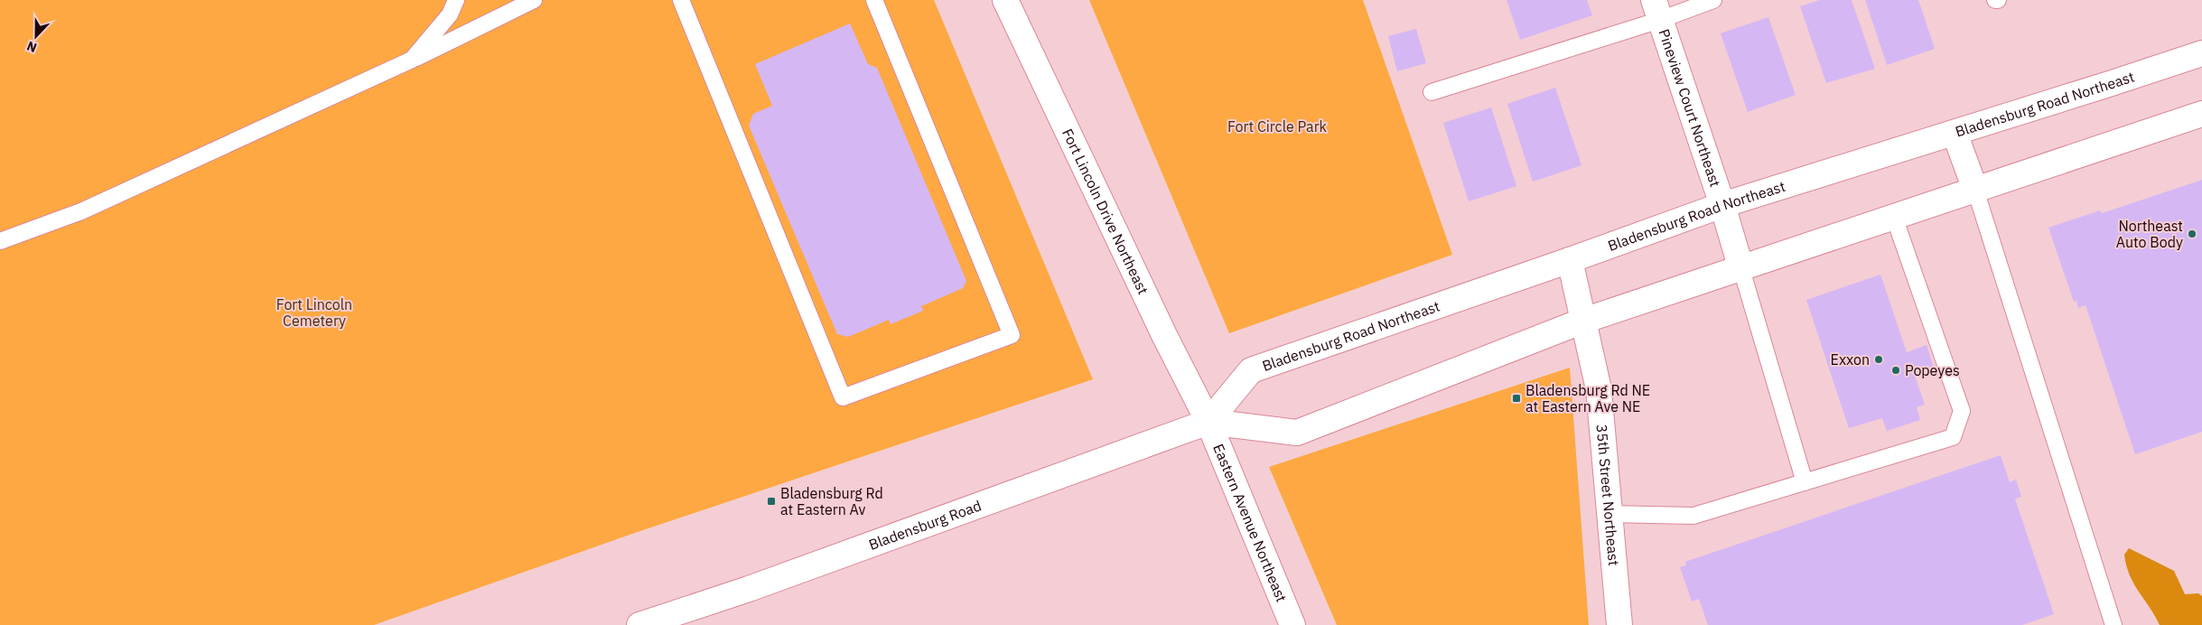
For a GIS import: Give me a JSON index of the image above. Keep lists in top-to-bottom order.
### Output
{
  "streets": {
    "main road": [
      "Bladensburg Road Northeast",
      "Pineview Court Northeast",
      "Fort Lincoln Drive Northeast",
      "35th Street Northeast",
      "Eastern Avenue Northeast",
      "Bladensburg Road"
    ]
  },
  "crossings": [
    ["Bladensburg Road Northeast", "Pineview Court Northeast"],
    ["Bladensburg Road Northeast", "Fort Lincoln Drive Northeast"],
    ["Bladensburg Road Northeast", "35th Street Northeast"],
    ["Bladensburg Road Northeast", "Eastern Avenue Northeast"],
    ["Bladensburg Road Northeast", "Bladensburg Road"],
    ["Fort Lincoln Drive Northeast", "Eastern Avenue Northeast"],
    ["Fort Lincoln Drive Northeast", "Bladensburg Road"],
    ["Eastern Avenue Northeast", "Bladensburg Road"]
  ],
  "parks": ["Fort Circle Park", "Fort Lincoln Cemetery"],
  "places": {
    "other": ["Northeast Auto Body", "Exxon", "Popeyes"],
    "transit": ["Bladensburg Rd NE at Eastern Ave NE", "Bladensburg Rd at Eastern Av"]
  },
  "north": "bottom"
}
